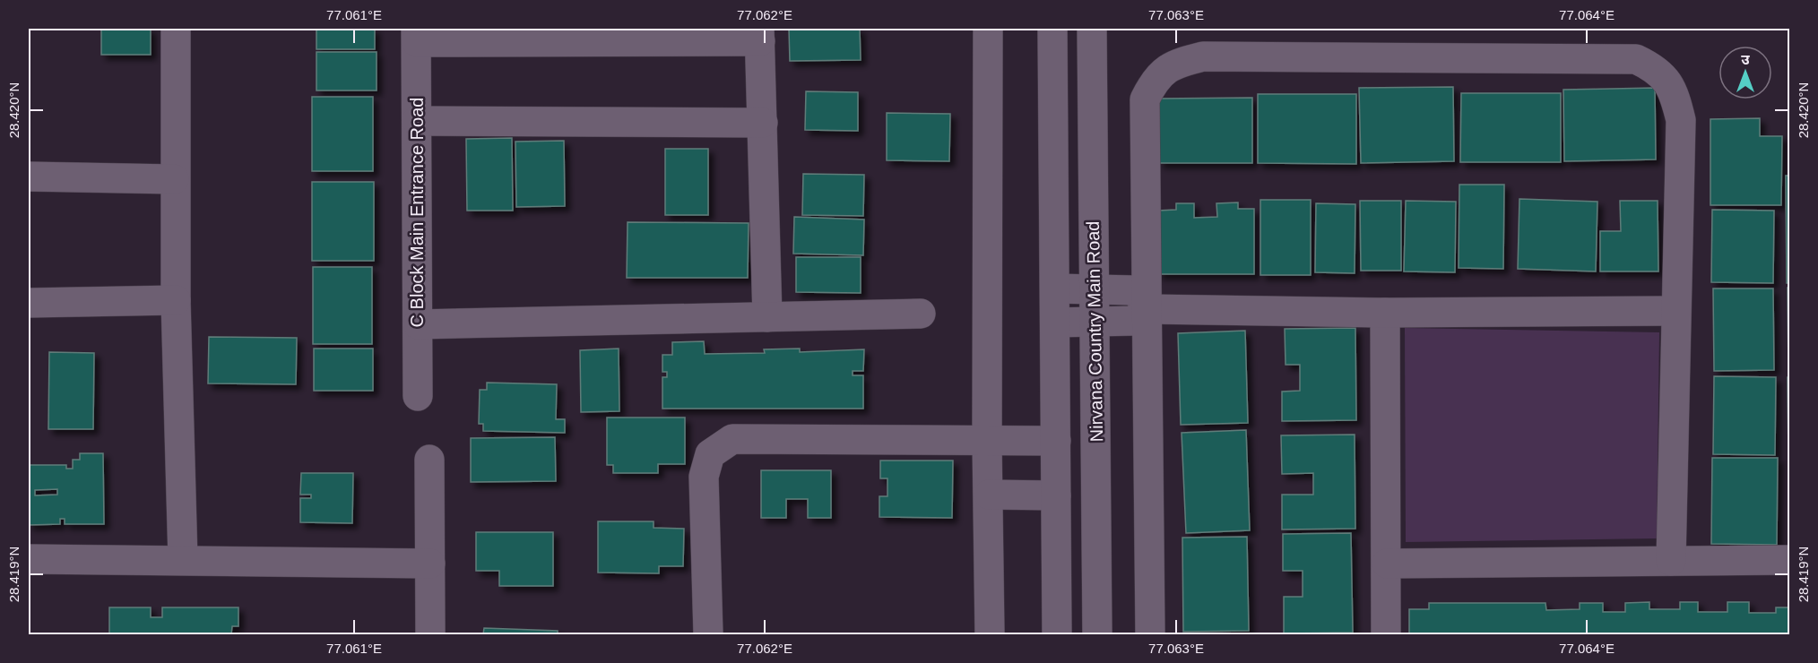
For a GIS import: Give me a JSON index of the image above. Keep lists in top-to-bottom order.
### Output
{
  "streets": {
    "street": ["C Block Main Entrance Road", "Nirvana Country Main Road"]
  },
  "north": "top",
  "coordinates": [
    "77.061°E",
    "77.062°E",
    "77.063°E",
    "77.064°E",
    "28.420°N",
    "28.419°N"
  ]
}
